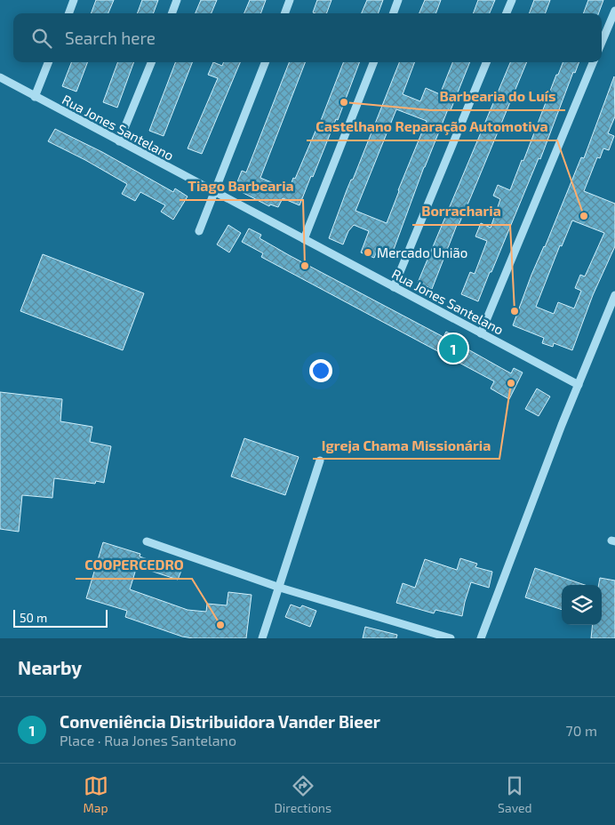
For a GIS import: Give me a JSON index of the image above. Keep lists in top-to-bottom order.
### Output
{
  "streets": {
    "street": ["Rua Jones Santelano"]
  },
  "places": [
    "Barbearia do Luís",
    "Castelhano Reparação Automotiva",
    "Mercado União",
    "Tiago Barbearia",
    "Borracharia",
    "Igreja Chama Missionária",
    "COOPERCEDRO"
  ],
  "scale_bar": "50 m",
  "page": {
    "search": "Search here",
    "pins": "1",
    "scale": "50 m",
    "heading": "Nearby",
    "list": [
      {
        "mark": "1",
        "name": "Conveniência Distribuidora Vander Bieer",
        "note": "Place · Rua Jones Santelano",
        "value": "70 m"
      }
    ],
    "nav": ["Map", "Directions", "Saved"]
  }
}
